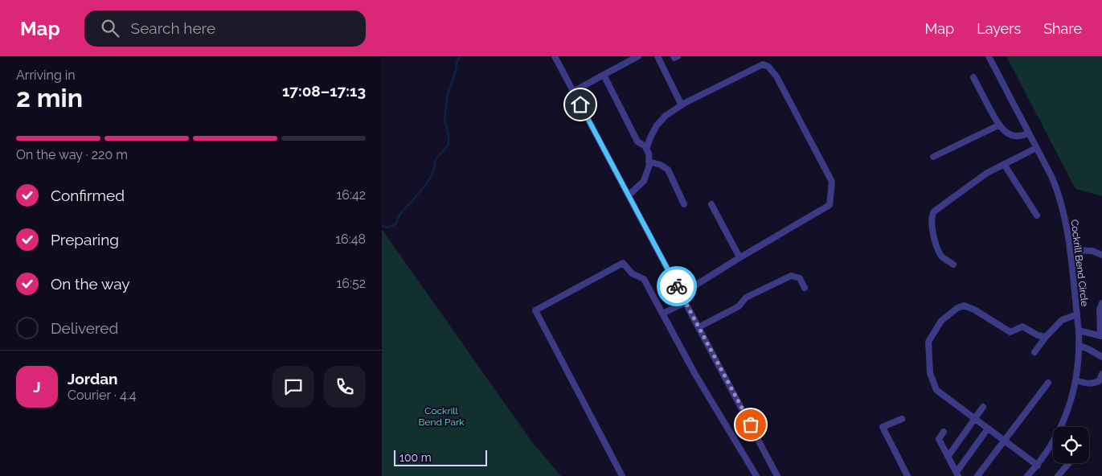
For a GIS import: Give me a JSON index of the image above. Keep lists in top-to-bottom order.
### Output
{
  "streets": {
    "street": ["Cockrill Bend Circle"]
  },
  "parks": ["Cockrill Bend Park"],
  "scale_bar": "100 m",
  "page": {
    "header": "Map",
    "search": "Search here",
    "nav": ["Map", "Layers", "Share"],
    "heading": ["2 min", "Arriving in", "17:08–17:13"],
    "panel": ["Jordan", "Courier · 4.4"],
    "bar": "On the way · 220 m",
    "list": [
      ["Confirmed", "16:42"],
      ["Preparing", "16:48"],
      ["On the way", "16:52"],
      "Delivered"
    ],
    "round": "J",
    "scale": "100 m"
  }
}
